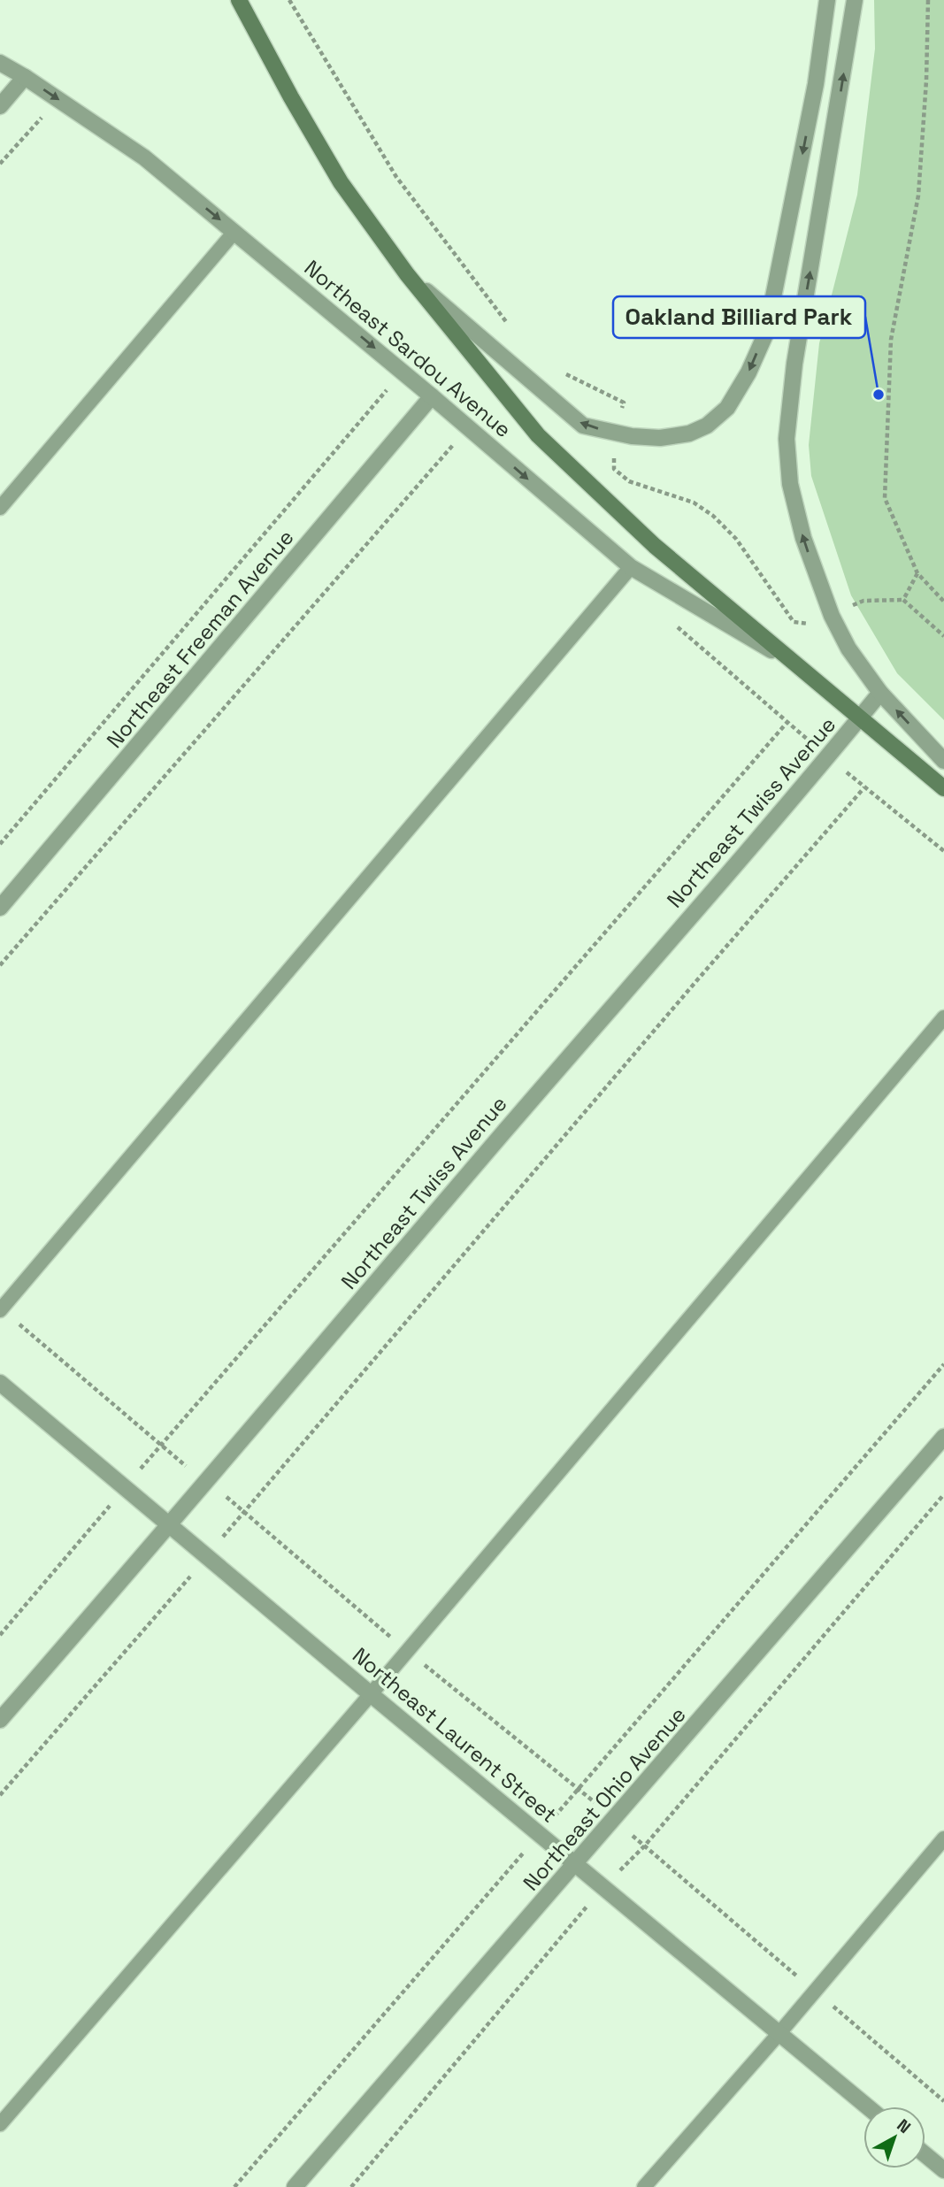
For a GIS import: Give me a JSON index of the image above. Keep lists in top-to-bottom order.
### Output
{
  "streets": {
    "main road": ["Northeast Sardou Avenue"],
    "street": [
      "Northeast Freeman Avenue",
      "Northeast Twiss Avenue",
      "Northeast Laurent Street",
      "Northeast Ohio Avenue"
    ]
  },
  "crossings": [
    ["Northeast Sardou Avenue", "Northeast Freeman Avenue"],
    ["Northeast Sardou Avenue", "Northeast Twiss Avenue"],
    ["Northeast Twiss Avenue", "Northeast Laurent Street"],
    ["Northeast Laurent Street", "Northeast Ohio Avenue"]
  ],
  "places": ["Oakland Billiard Park"],
  "north": "top right"
}
